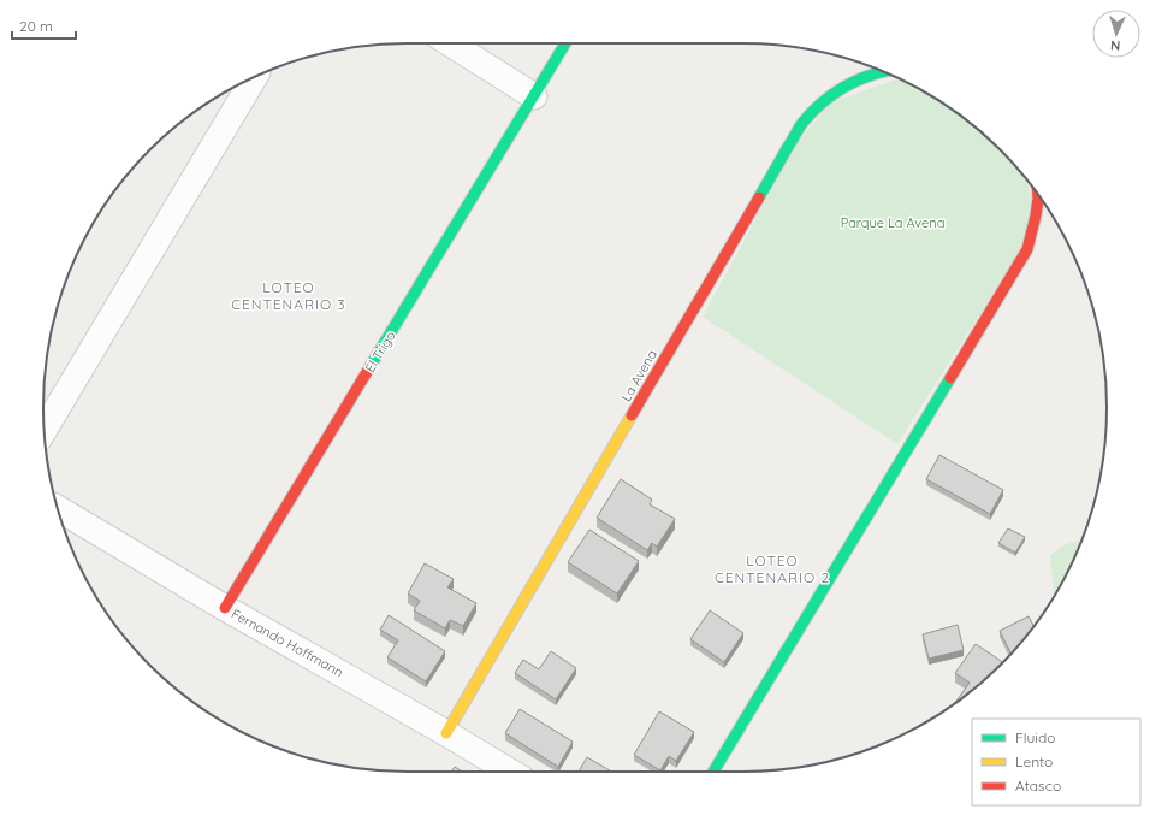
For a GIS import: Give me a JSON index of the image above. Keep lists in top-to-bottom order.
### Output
{
  "streets": {
    "street": ["El Trigo", "La Avena", "Fernando Hoffmann"]
  },
  "crossings": [
    ["El Trigo", "Fernando Hoffmann"],
    ["La Avena", "Fernando Hoffmann"]
  ],
  "districts": ["LOTEO CENTENARIO 3", "LOTEO CENTENARIO 2"],
  "parks": ["Parque La Avena"],
  "legend": ["Fluido", "Lento", "Atasco"],
  "scale_bar": "20 m",
  "north": "bottom"
}
